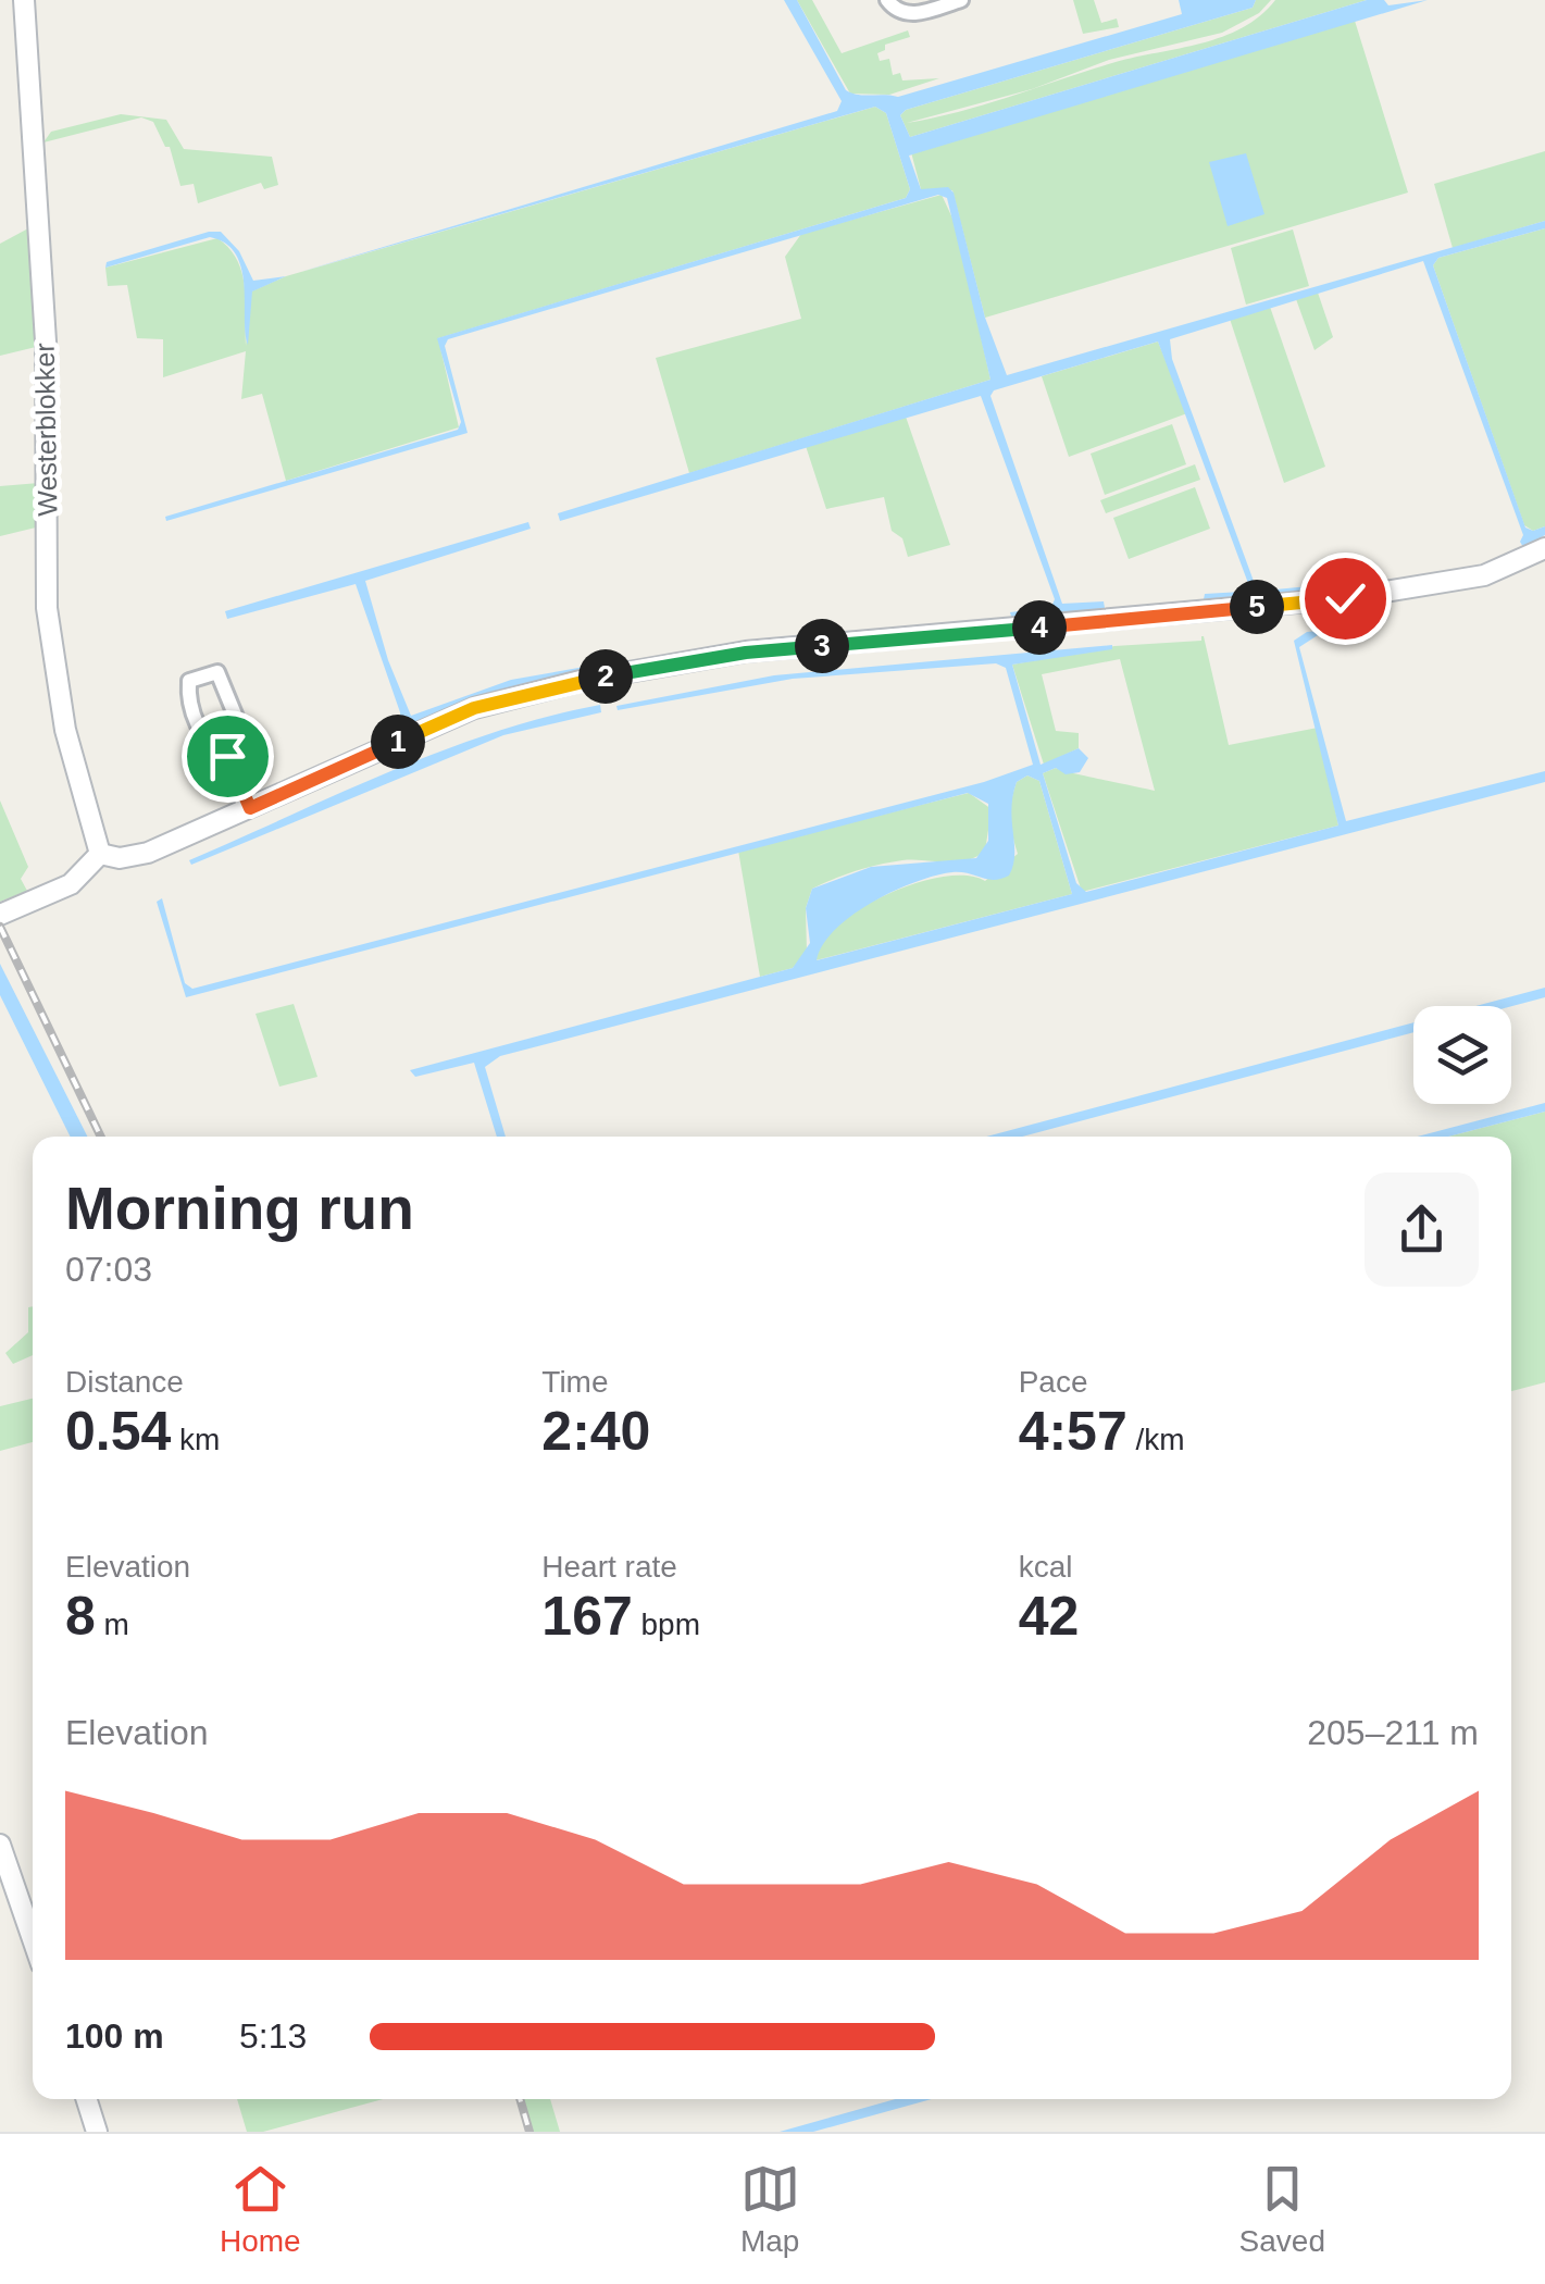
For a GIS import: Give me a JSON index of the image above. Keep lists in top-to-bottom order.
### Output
{
  "streets": {
    "street": ["Westerblokker"]
  },
  "page": {
    "pins": [
      "5",
      "4",
      "3",
      "2",
      "1"
    ],
    "heading": ["Morning run", "07:03"],
    "stats": [
      ["Distance", "0.54 km"],
      ["Time", "2:40"],
      ["Pace", "4:57 /km"],
      ["Elevation", "8 m"],
      ["Heart rate", "167 bpm"],
      ["kcal", "42"]
    ],
    "chart": ["Elevation", "205–211 m"],
    "list": [
      {
        "name": "100 m",
        "note": "5:13"
      }
    ],
    "tabs": ["Home", "Map", "Saved"]
  }
}
